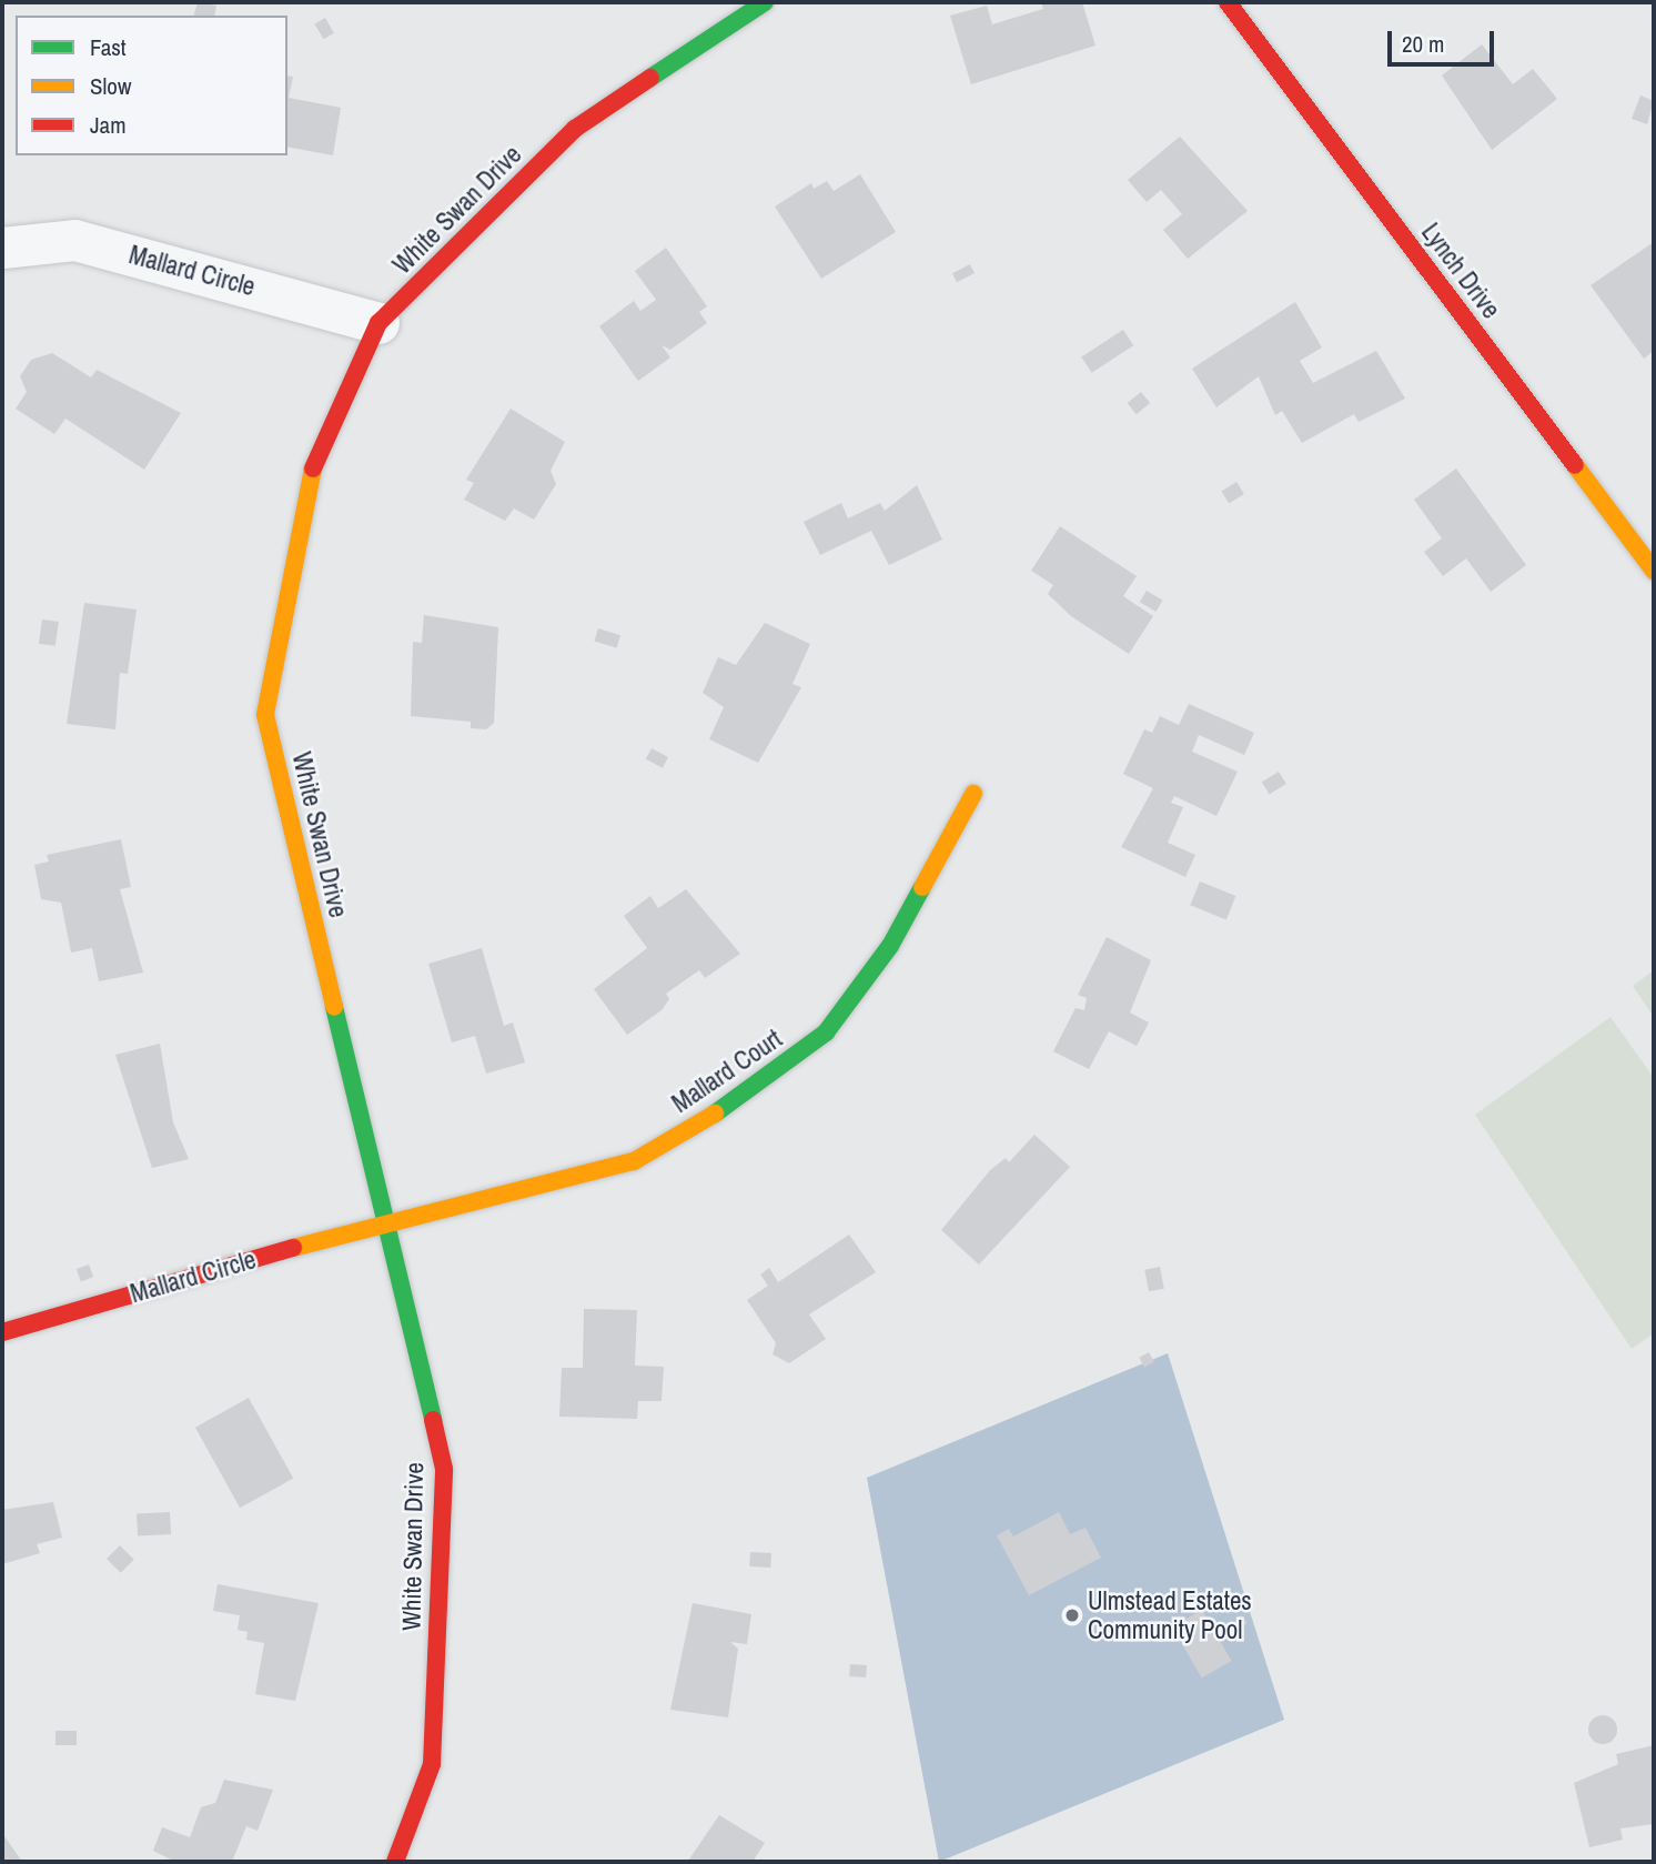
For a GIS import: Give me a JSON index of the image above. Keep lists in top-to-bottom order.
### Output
{
  "streets": {
    "street": [
      "White Swan Drive",
      "Mallard Circle",
      "Lynch Drive",
      "Mallard Court"
    ]
  },
  "crossings": [
    ["White Swan Drive", "Mallard Circle"],
    ["White Swan Drive", "Mallard Court"],
    ["Mallard Circle", "Mallard Court"]
  ],
  "places": ["Ulmstead Estates Community Pool"],
  "legend": ["Fast", "Slow", "Jam"],
  "scale_bar": "20 m"
}
